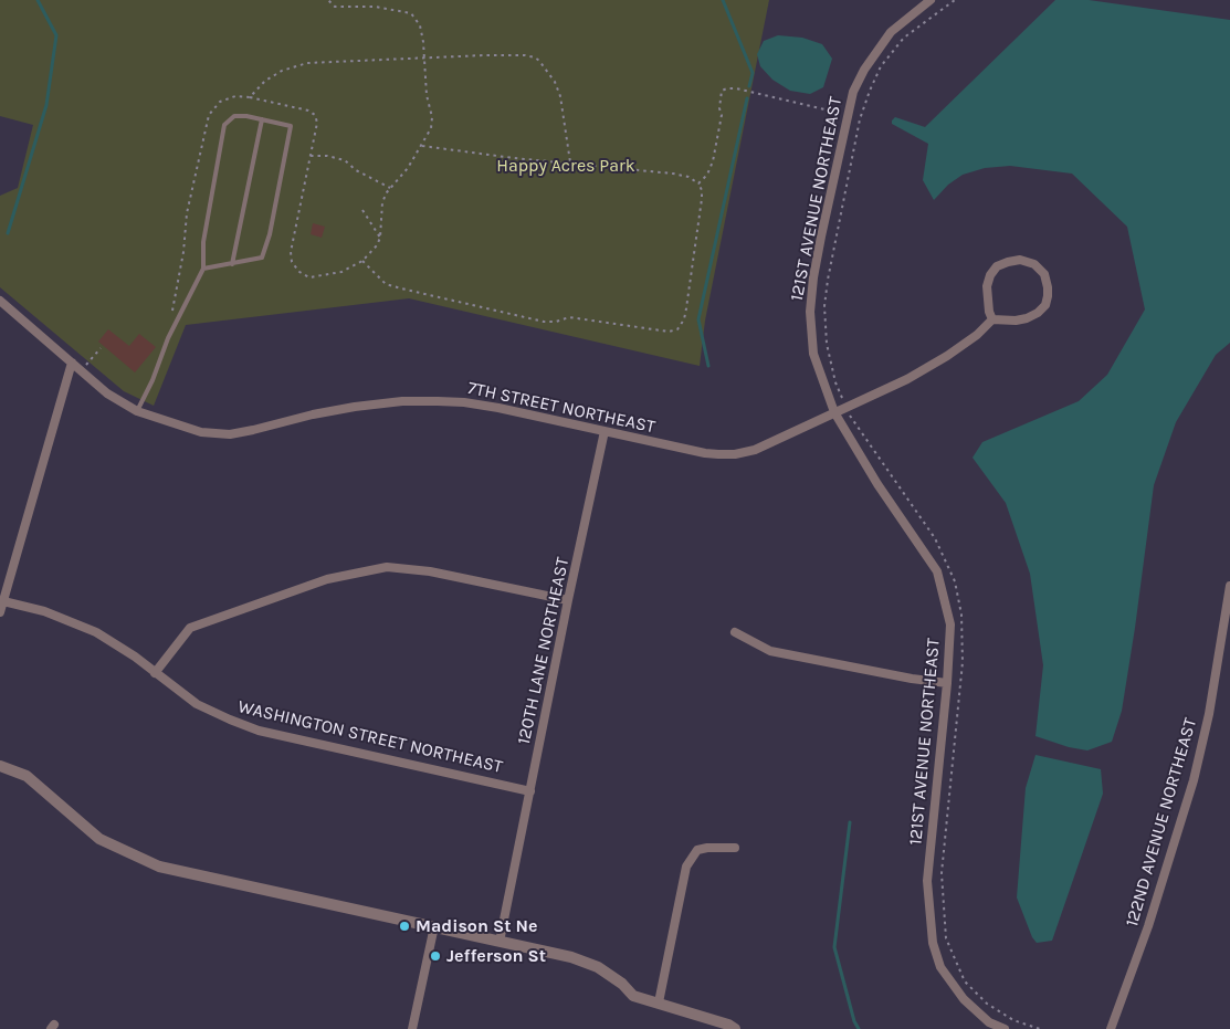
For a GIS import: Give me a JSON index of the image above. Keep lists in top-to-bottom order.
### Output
{
  "streets": {
    "street": [
      "121ST AVENUE NORTHEAST",
      "7TH STREET NORTHEAST",
      "120TH LANE NORTHEAST",
      "WASHINGTON STREET NORTHEAST",
      "122ND AVENUE NORTHEAST"
    ]
  },
  "crossings": [
    ["121ST AVENUE NORTHEAST", "7TH STREET NORTHEAST"],
    ["7TH STREET NORTHEAST", "120TH LANE NORTHEAST"],
    ["120TH LANE NORTHEAST", "WASHINGTON STREET NORTHEAST"]
  ],
  "parks": ["Happy Acres Park"],
  "places": ["Madison St Ne", "Jefferson St"]
}
